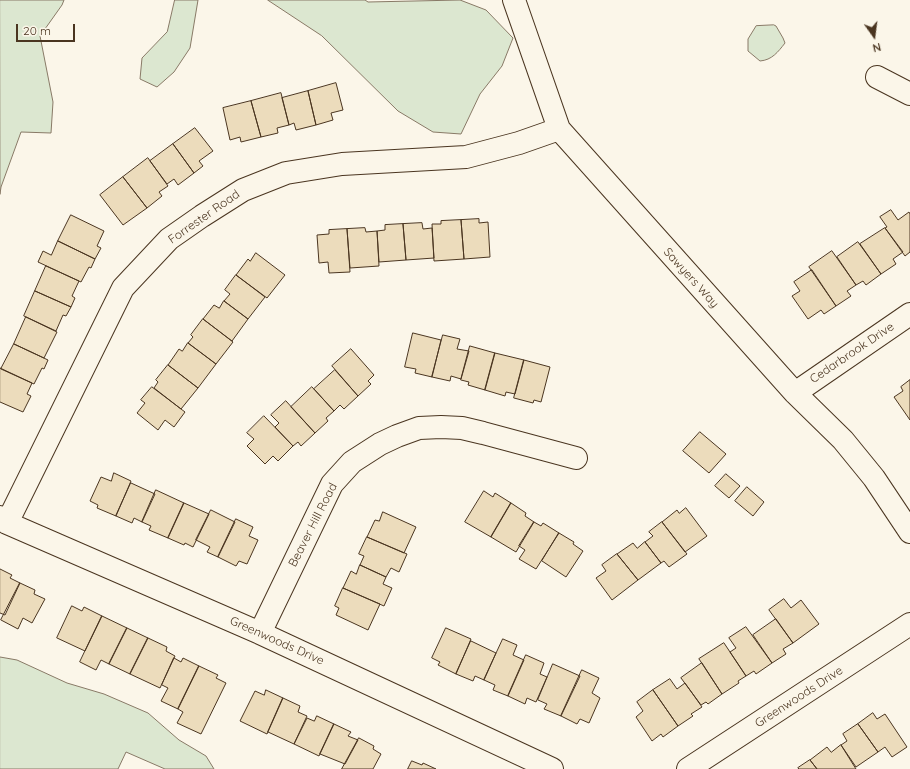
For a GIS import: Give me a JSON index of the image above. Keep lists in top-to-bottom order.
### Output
{
  "streets": {
    "street": [
      "Forrester Road",
      "Sawyers Way",
      "Cedarbrook Drive",
      "Beaver Hill Road",
      "Greenwoods Drive"
    ]
  },
  "crossings": [
    ["Forrester Road", "Sawyers Way"],
    ["Forrester Road", "Greenwoods Drive"],
    ["Sawyers Way", "Cedarbrook Drive"],
    ["Beaver Hill Road", "Greenwoods Drive"]
  ],
  "scale_bar": "20 m",
  "north": "bottom"
}
